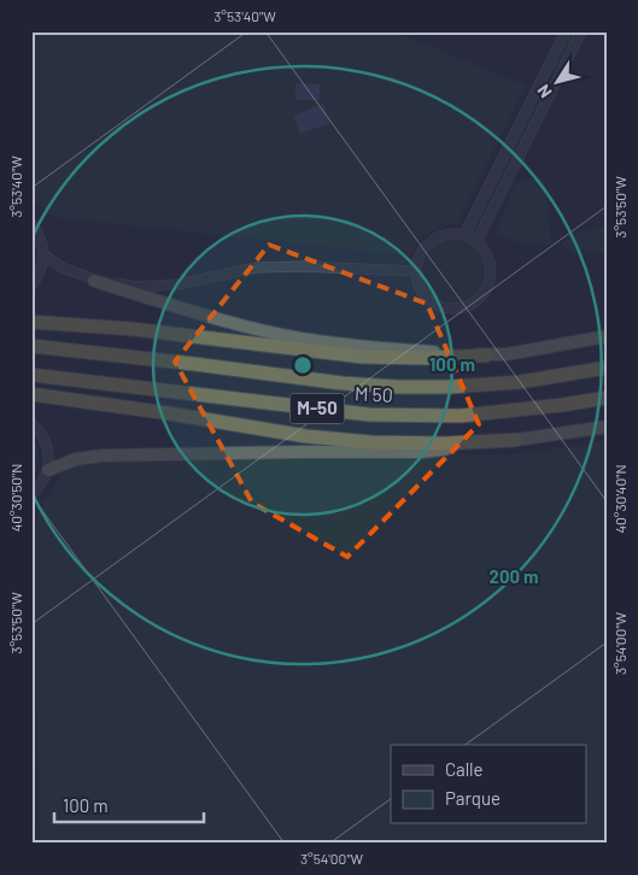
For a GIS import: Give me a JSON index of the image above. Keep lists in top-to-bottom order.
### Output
{
  "streets": {
    "highway": ["M 50", "M-50"]
  },
  "legend": ["Calle", "Parque"],
  "scale_bar": "100 m",
  "north": "bottom left",
  "coordinates": [
    "3°53'40\"W",
    "3°53'50\"W",
    "40°30'50\"N",
    "40°30'40\"N",
    "3°54'00\"W"
  ],
  "rings": ["100 m", "200 m"]
}
